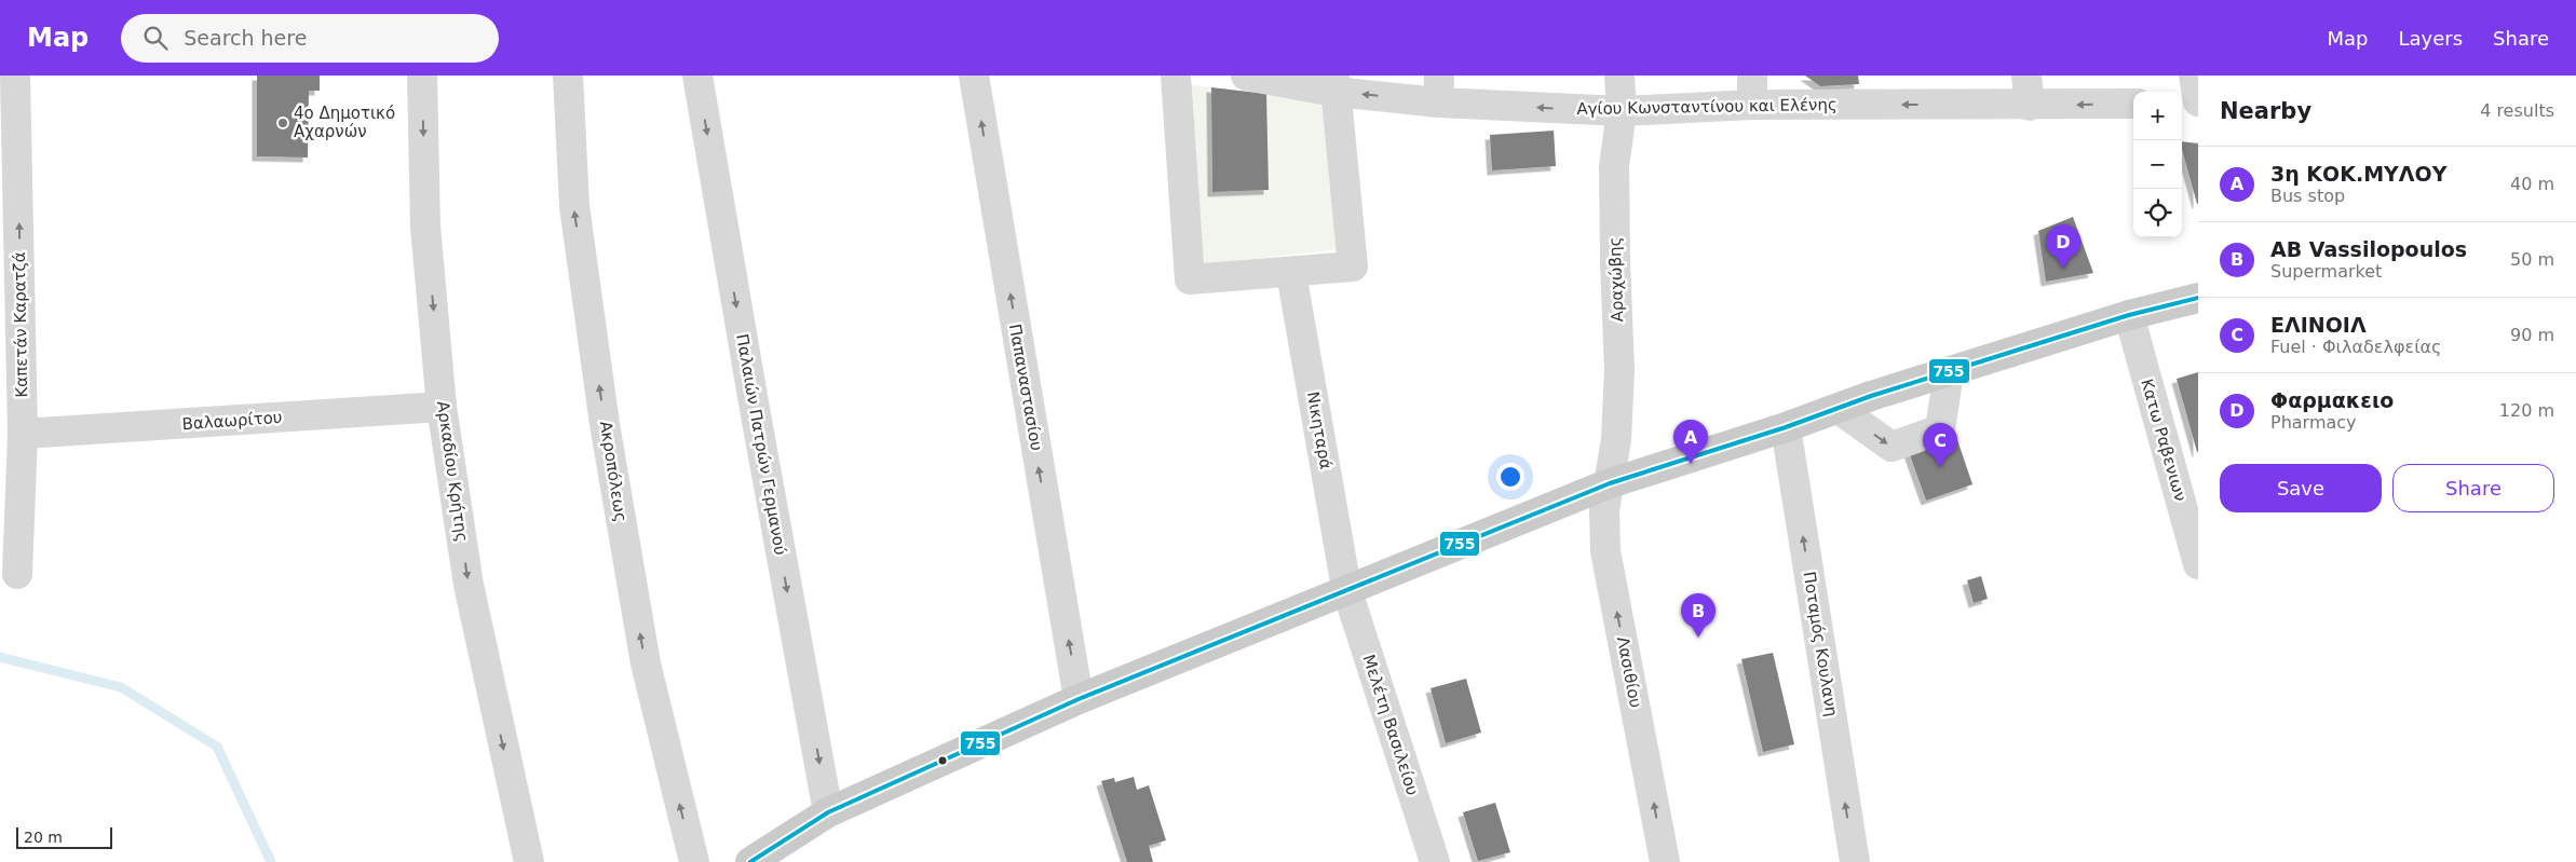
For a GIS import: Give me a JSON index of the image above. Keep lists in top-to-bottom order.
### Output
{
  "streets": {
    "street": [
      "Αγίου Κωνσταντίνου και Ελένης",
      "Αραχώβης",
      "Καπετάν Καρατζά",
      "Παπαναστασίου",
      "Βαλαωρίτου",
      "Νικηταρά",
      "Κατω Ραβενιων",
      "Παλαιών Πατρών Γερμανού",
      "Αρκαδίου Κρήτης",
      "Ακροπόλεως",
      "Ποταμός Κουλανη",
      "Λασιθίου",
      "Μελέτη Βασιλείου"
    ]
  },
  "crossings": [
    ["Αγίου Κωνσταντίνου και Ελένης", "Αραχώβης"],
    ["Αραχώβης", "Λασιθίου"],
    ["Καπετάν Καρατζά", "Βαλαωρίτου"],
    ["Βαλαωρίτου", "Αρκαδίου Κρήτης"],
    ["Νικηταρά", "Μελέτη Βασιλείου"]
  ],
  "one_way": [
    "Αγίου Κωνσταντίνου και Ελένης",
    "Καπετάν Καρατζά",
    "Παπαναστασίου",
    "Παλαιών Πατρών Γερμανού",
    "Αρκαδίου Κρήτης",
    "Ακροπόλεως",
    "Ποταμός Κουλανη",
    "Λασιθίου"
  ],
  "places": ["4ο Δημοτικό Αχαρνών"],
  "lines": ["transit line 755"],
  "scale_bar": "20 m",
  "page": {
    "header": "Map",
    "search": "Search here",
    "nav": ["Map", "Layers", "Share"],
    "heading": ["Nearby", "4 results"],
    "map_buttons": ["+", "−"],
    "list": [
      {
        "mark": "A",
        "name": "3η ΚΟΚ.ΜΥΛΟΥ",
        "note": "Bus stop",
        "value": "40 m"
      },
      {
        "mark": "B",
        "name": "AB Vassilopoulos",
        "note": "Supermarket",
        "value": "50 m"
      },
      {
        "mark": "C",
        "name": "ΕΛΙΝΟΙΛ",
        "note": "Fuel · Φιλαδελφείας",
        "value": "90 m"
      },
      {
        "mark": "D",
        "name": "Φαρμακειο",
        "note": "Pharmacy",
        "value": "120 m"
      }
    ],
    "pins": [
      "D",
      "A",
      "C",
      "B"
    ],
    "buttons": ["Save", "Share"],
    "scale": "20 m"
  }
}
